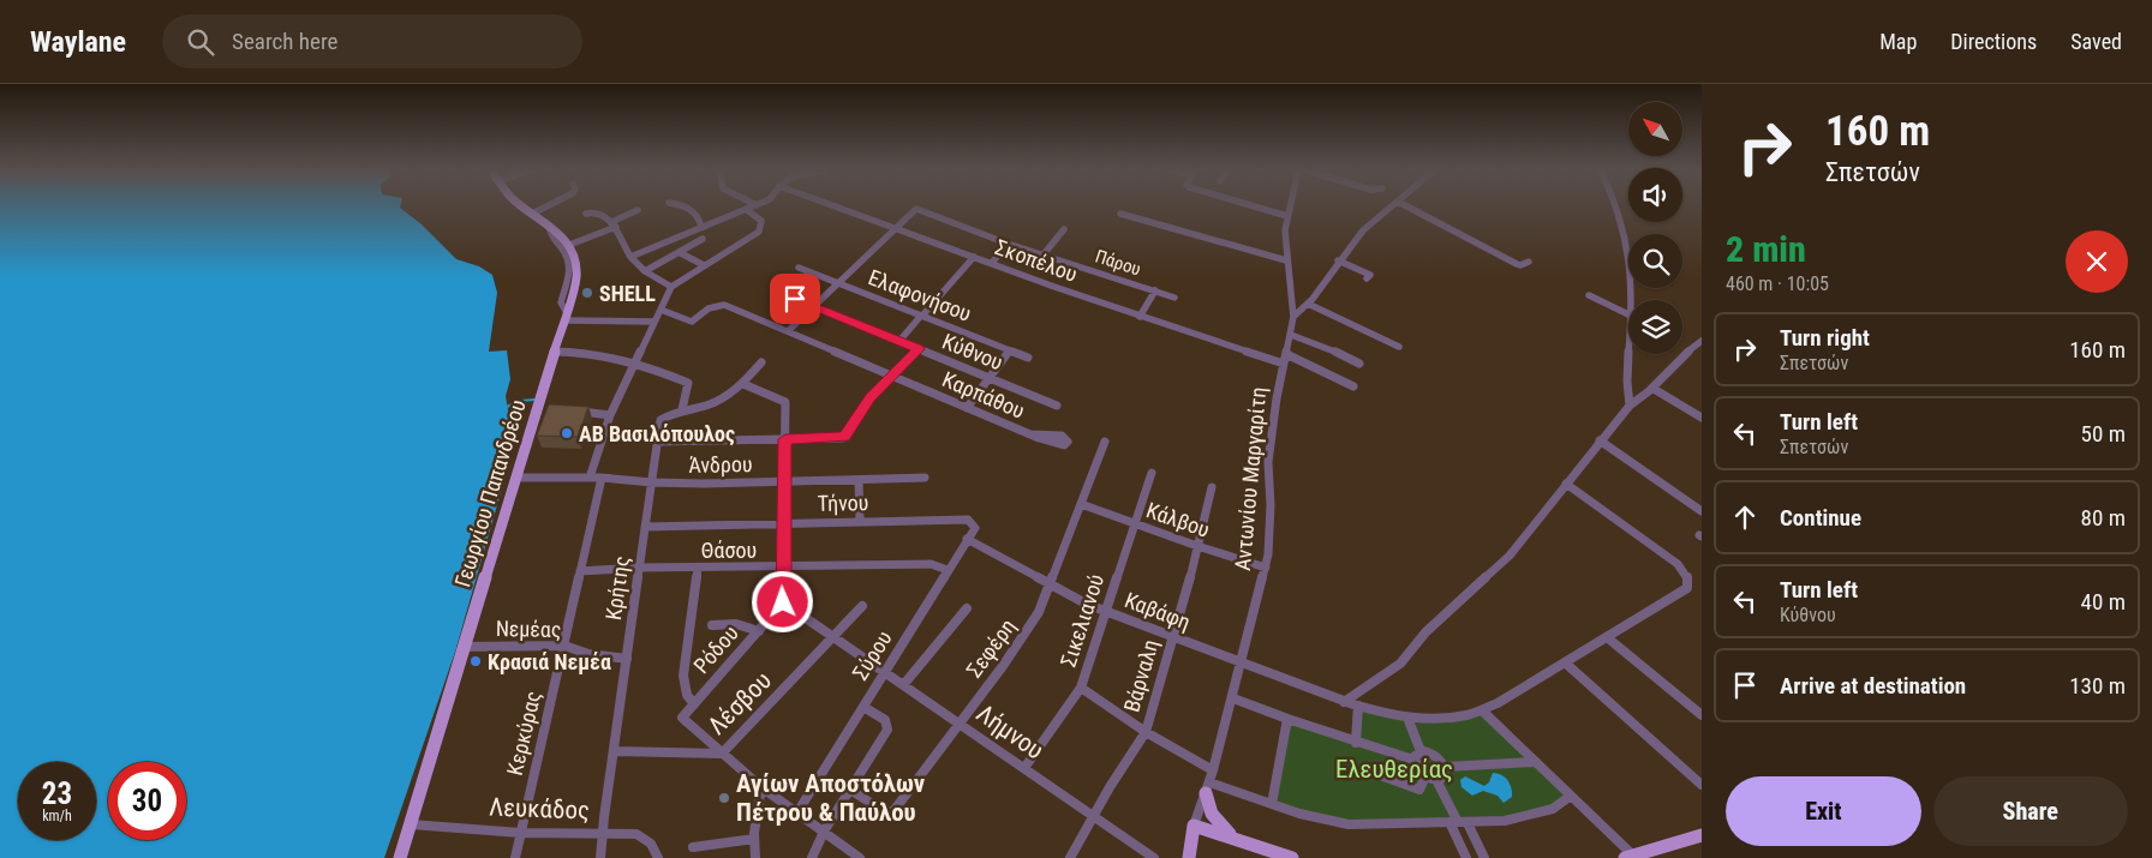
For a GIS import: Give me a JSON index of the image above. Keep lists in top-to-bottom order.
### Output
{
  "streets": {
    "main road": ["Αντωνίου Μαργαρίτη", "Γεωργίου Παπανδρέου"],
    "street": [
      "Σκοπέλου",
      "Πάρου",
      "Ελαφονήσου",
      "Κύθνου",
      "Καρπάθου",
      "Άνδρου",
      "Τήνου",
      "Κάλβου",
      "Θάσου",
      "Κρήτης",
      "Καβάφη",
      "Σικελιανού",
      "Νεμέας",
      "Σεφέρη",
      "Ρόδου",
      "Σύρου",
      "Βάρναλη",
      "Λέσβου",
      "Λήμνου",
      "Κερκύρας",
      "Λευκάδος"
    ]
  },
  "crossings": [
    ["Σκοπέλου", "Πάρου"],
    ["Σκοπέλου", "Αντωνίου Μαργαρίτη"],
    ["Άνδρου", "Γεωργίου Παπανδρέου"],
    ["Άνδρου", "Κρήτης"],
    ["Άνδρου", "Κερκύρας"],
    ["Αντωνίου Μαργαρίτη", "Κάλβου"],
    ["Αντωνίου Μαργαρίτη", "Καβάφη"],
    ["Γεωργίου Παπανδρέου", "Νεμέας"],
    ["Γεωργίου Παπανδρέου", "Λευκάδος"],
    ["Τήνου", "Κρήτης"],
    ["Τήνου", "Σύρου"],
    ["Κάλβου", "Σικελιανού"],
    ["Κάλβου", "Σεφέρη"],
    ["Κάλβου", "Βάρναλη"],
    ["Θάσου", "Κρήτης"],
    ["Θάσου", "Σύρου"],
    ["Θάσου", "Κερκύρας"],
    ["Κρήτης", "Νεμέας"],
    ["Κρήτης", "Λέσβου"],
    ["Κρήτης", "Λευκάδος"],
    ["Καβάφη", "Σικελιανού"],
    ["Καβάφη", "Σεφέρη"],
    ["Καβάφη", "Σύρου"],
    ["Καβάφη", "Βάρναλη"],
    ["Σικελιανού", "Λήμνου"],
    ["Νεμέας", "Κερκύρας"],
    ["Σεφέρη", "Λήμνου"],
    ["Ρόδου", "Λέσβου"],
    ["Ρόδου", "Λήμνου"],
    ["Σύρου", "Λήμνου"],
    ["Βάρναλη", "Λήμνου"],
    ["Λέσβου", "Λήμνου"],
    ["Κερκύρας", "Λευκάδος"]
  ],
  "parks": ["Ελευθερίας"],
  "places": [
    "SHELL",
    "ΑΒ Βασιλόπουλος",
    "Κρασιά Νεμέα",
    "Αγίων Αποστόλων Πέτρου & Παύλου"
  ],
  "north": "top left",
  "page": {
    "header": "Waylane",
    "search": "Search here",
    "nav": ["Map", "Directions", "Saved"],
    "turn": ["160 m", "Σπετσών"],
    "heading": ["2 min", "460 m · 10:05"],
    "list": [
      {
        "name": "Turn right",
        "note": "Σπετσών",
        "value": "160 m"
      },
      {
        "name": "Turn left",
        "note": "Σπετσών",
        "value": "50 m"
      },
      {
        "name": "Continue",
        "value": "80 m"
      },
      {
        "name": "Turn left",
        "note": "Κύθνου",
        "value": "40 m"
      },
      {
        "name": "Arrive at destination",
        "value": "130 m"
      }
    ],
    "speed": "23 km/h",
    "limit": "30",
    "buttons": ["Exit", "Share"]
  }
}
